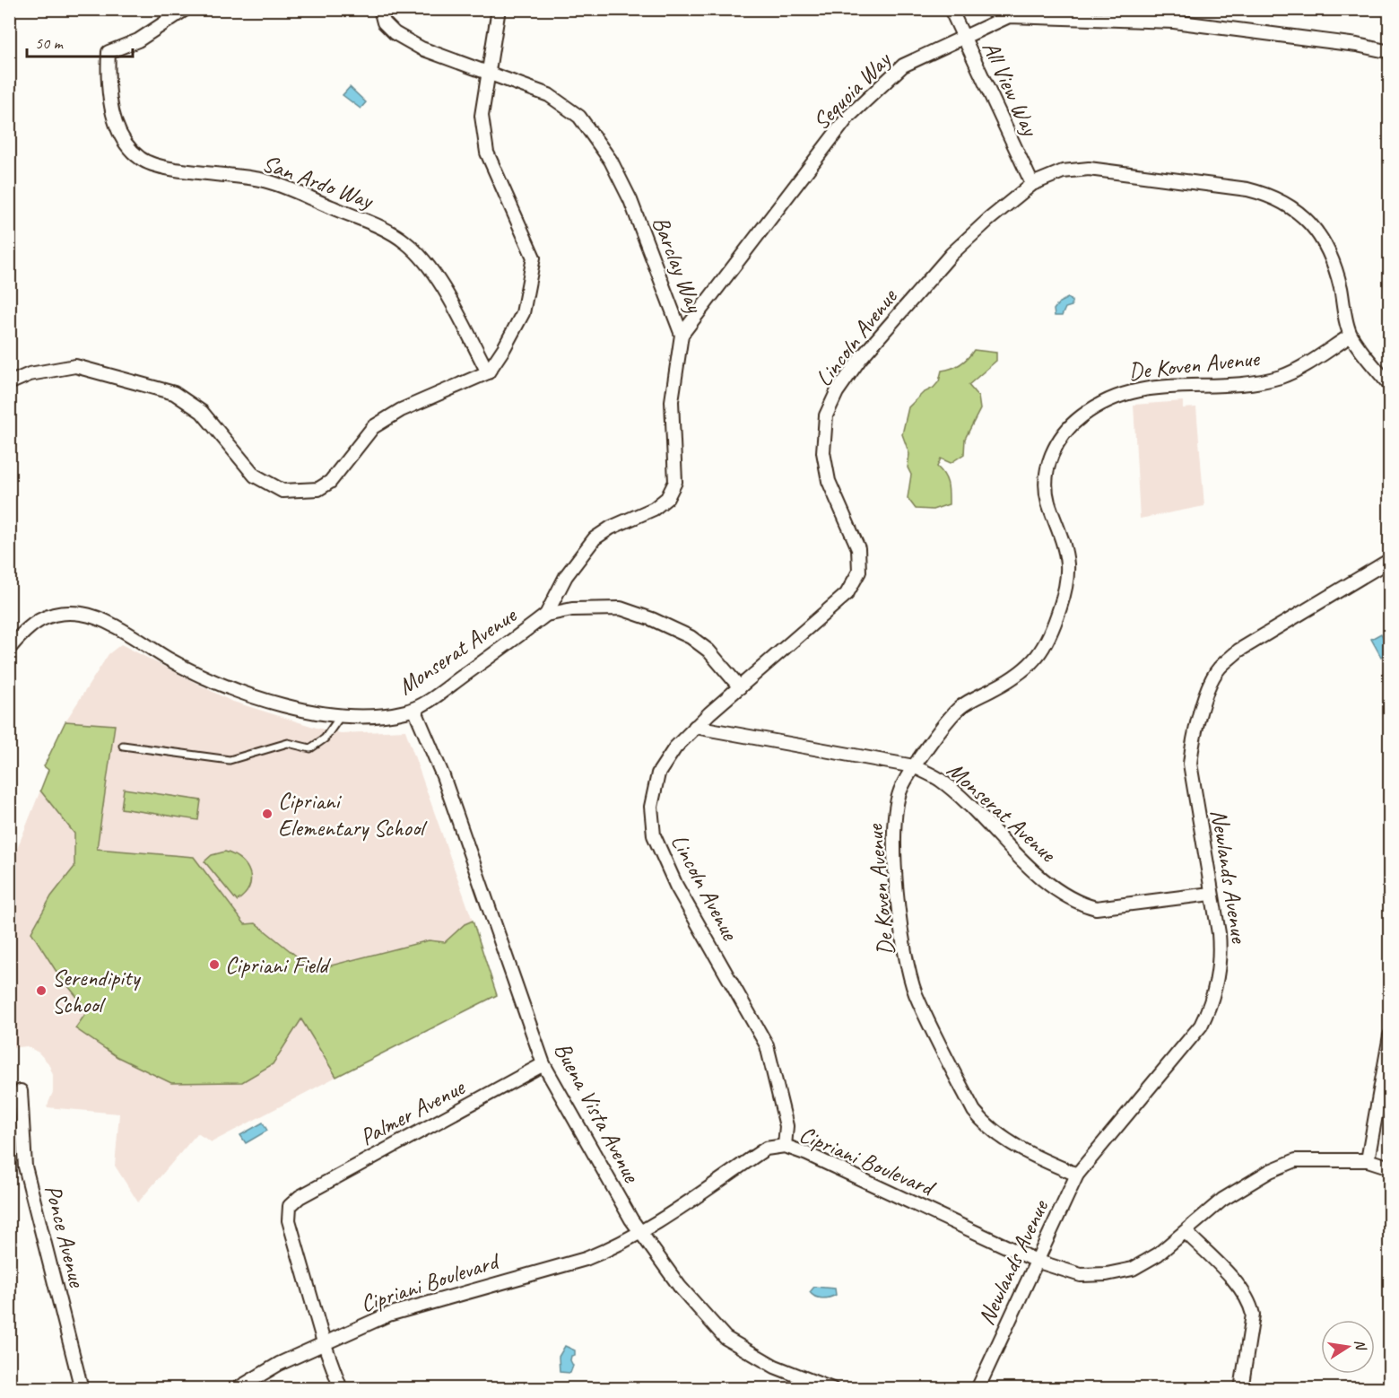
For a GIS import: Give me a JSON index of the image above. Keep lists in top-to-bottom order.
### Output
{
  "streets": {
    "street": [
      "All View Way",
      "Sequoia Way",
      "San Ardo Way",
      "Barclay Way",
      "Lincoln Avenue",
      "De Koven Avenue",
      "Monserat Avenue",
      "Newlands Avenue",
      "Palmer Avenue",
      "Buena Vista Avenue",
      "Cipriani Boulevard",
      "Ponce Avenue"
    ]
  },
  "crossings": [
    ["All View Way", "Sequoia Way"],
    ["All View Way", "Lincoln Avenue"],
    ["Sequoia Way", "Barclay Way"],
    ["Barclay Way", "Monserat Avenue"],
    ["Lincoln Avenue", "De Koven Avenue"],
    ["Lincoln Avenue", "Monserat Avenue"],
    ["Lincoln Avenue", "Cipriani Boulevard"],
    ["De Koven Avenue", "Monserat Avenue"],
    ["De Koven Avenue", "Newlands Avenue"],
    ["Monserat Avenue", "Newlands Avenue"],
    ["Monserat Avenue", "Buena Vista Avenue"],
    ["Newlands Avenue", "Cipriani Boulevard"],
    ["Palmer Avenue", "Buena Vista Avenue"],
    ["Palmer Avenue", "Cipriani Boulevard"],
    ["Buena Vista Avenue", "Cipriani Boulevard"]
  ],
  "places": ["Cipriani Elementary School", "Cipriani Field", "Serendipity School"],
  "scale_bar": "50 m",
  "north": "right"
}
